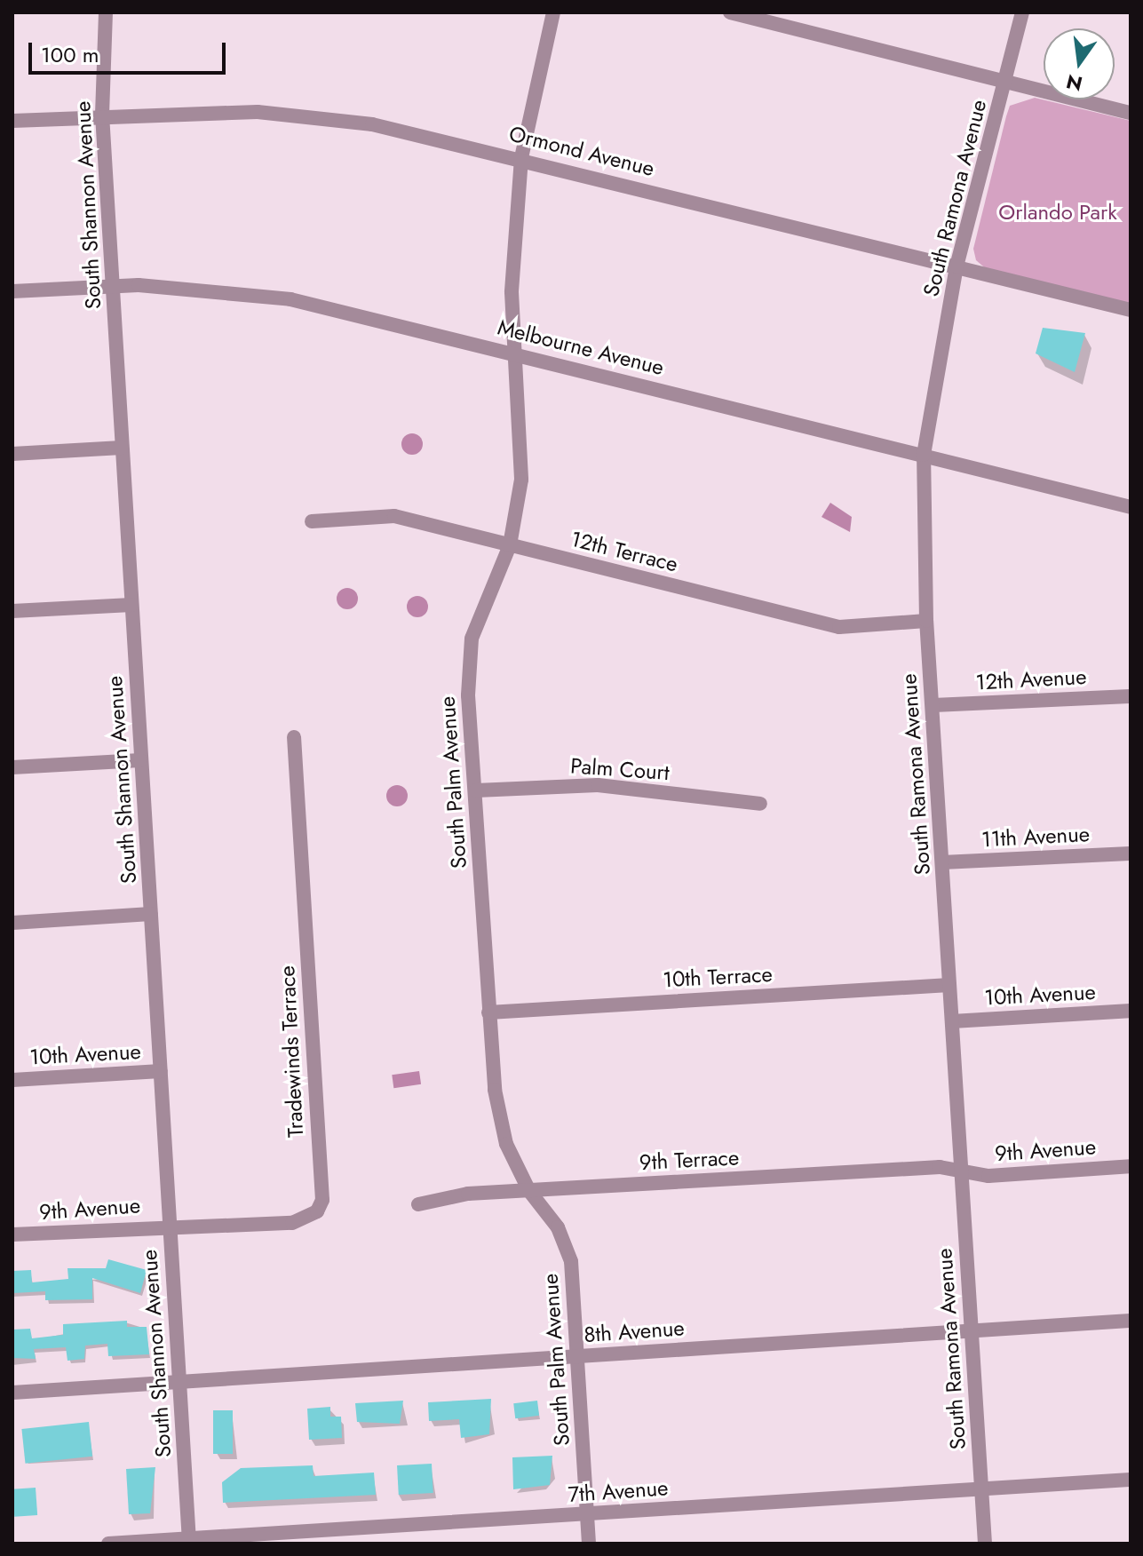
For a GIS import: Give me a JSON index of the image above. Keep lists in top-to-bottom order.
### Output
{
  "streets": {
    "street": [
      "Ormond Avenue",
      "South Ramona Avenue",
      "South Shannon Avenue",
      "Melbourne Avenue",
      "12th Terrace",
      "12th Avenue",
      "Palm Court",
      "South Palm Avenue",
      "11th Avenue",
      "10th Terrace",
      "10th Avenue",
      "Tradewinds Terrace",
      "9th Avenue",
      "9th Terrace",
      "8th Avenue",
      "7th Avenue"
    ]
  },
  "crossings": [
    ["Ormond Avenue", "South Ramona Avenue"],
    ["Ormond Avenue", "South Shannon Avenue"],
    ["Ormond Avenue", "South Palm Avenue"],
    ["South Ramona Avenue", "Melbourne Avenue"],
    ["South Ramona Avenue", "12th Terrace"],
    ["South Ramona Avenue", "12th Avenue"],
    ["South Ramona Avenue", "11th Avenue"],
    ["South Ramona Avenue", "10th Terrace"],
    ["South Ramona Avenue", "10th Avenue"],
    ["South Ramona Avenue", "9th Avenue"],
    ["South Ramona Avenue", "9th Terrace"],
    ["South Ramona Avenue", "8th Avenue"],
    ["South Ramona Avenue", "7th Avenue"],
    ["South Shannon Avenue", "Melbourne Avenue"],
    ["South Shannon Avenue", "10th Avenue"],
    ["South Shannon Avenue", "Tradewinds Terrace"],
    ["South Shannon Avenue", "9th Avenue"],
    ["South Shannon Avenue", "8th Avenue"],
    ["South Shannon Avenue", "7th Avenue"],
    ["Melbourne Avenue", "South Palm Avenue"],
    ["12th Terrace", "South Palm Avenue"],
    ["Palm Court", "South Palm Avenue"],
    ["South Palm Avenue", "10th Terrace"],
    ["South Palm Avenue", "9th Terrace"],
    ["South Palm Avenue", "8th Avenue"],
    ["South Palm Avenue", "7th Avenue"],
    ["Tradewinds Terrace", "9th Avenue"],
    ["9th Avenue", "9th Terrace"]
  ],
  "parks": ["Orlando Park"],
  "scale_bar": "100 m",
  "north": "bottom"
}
